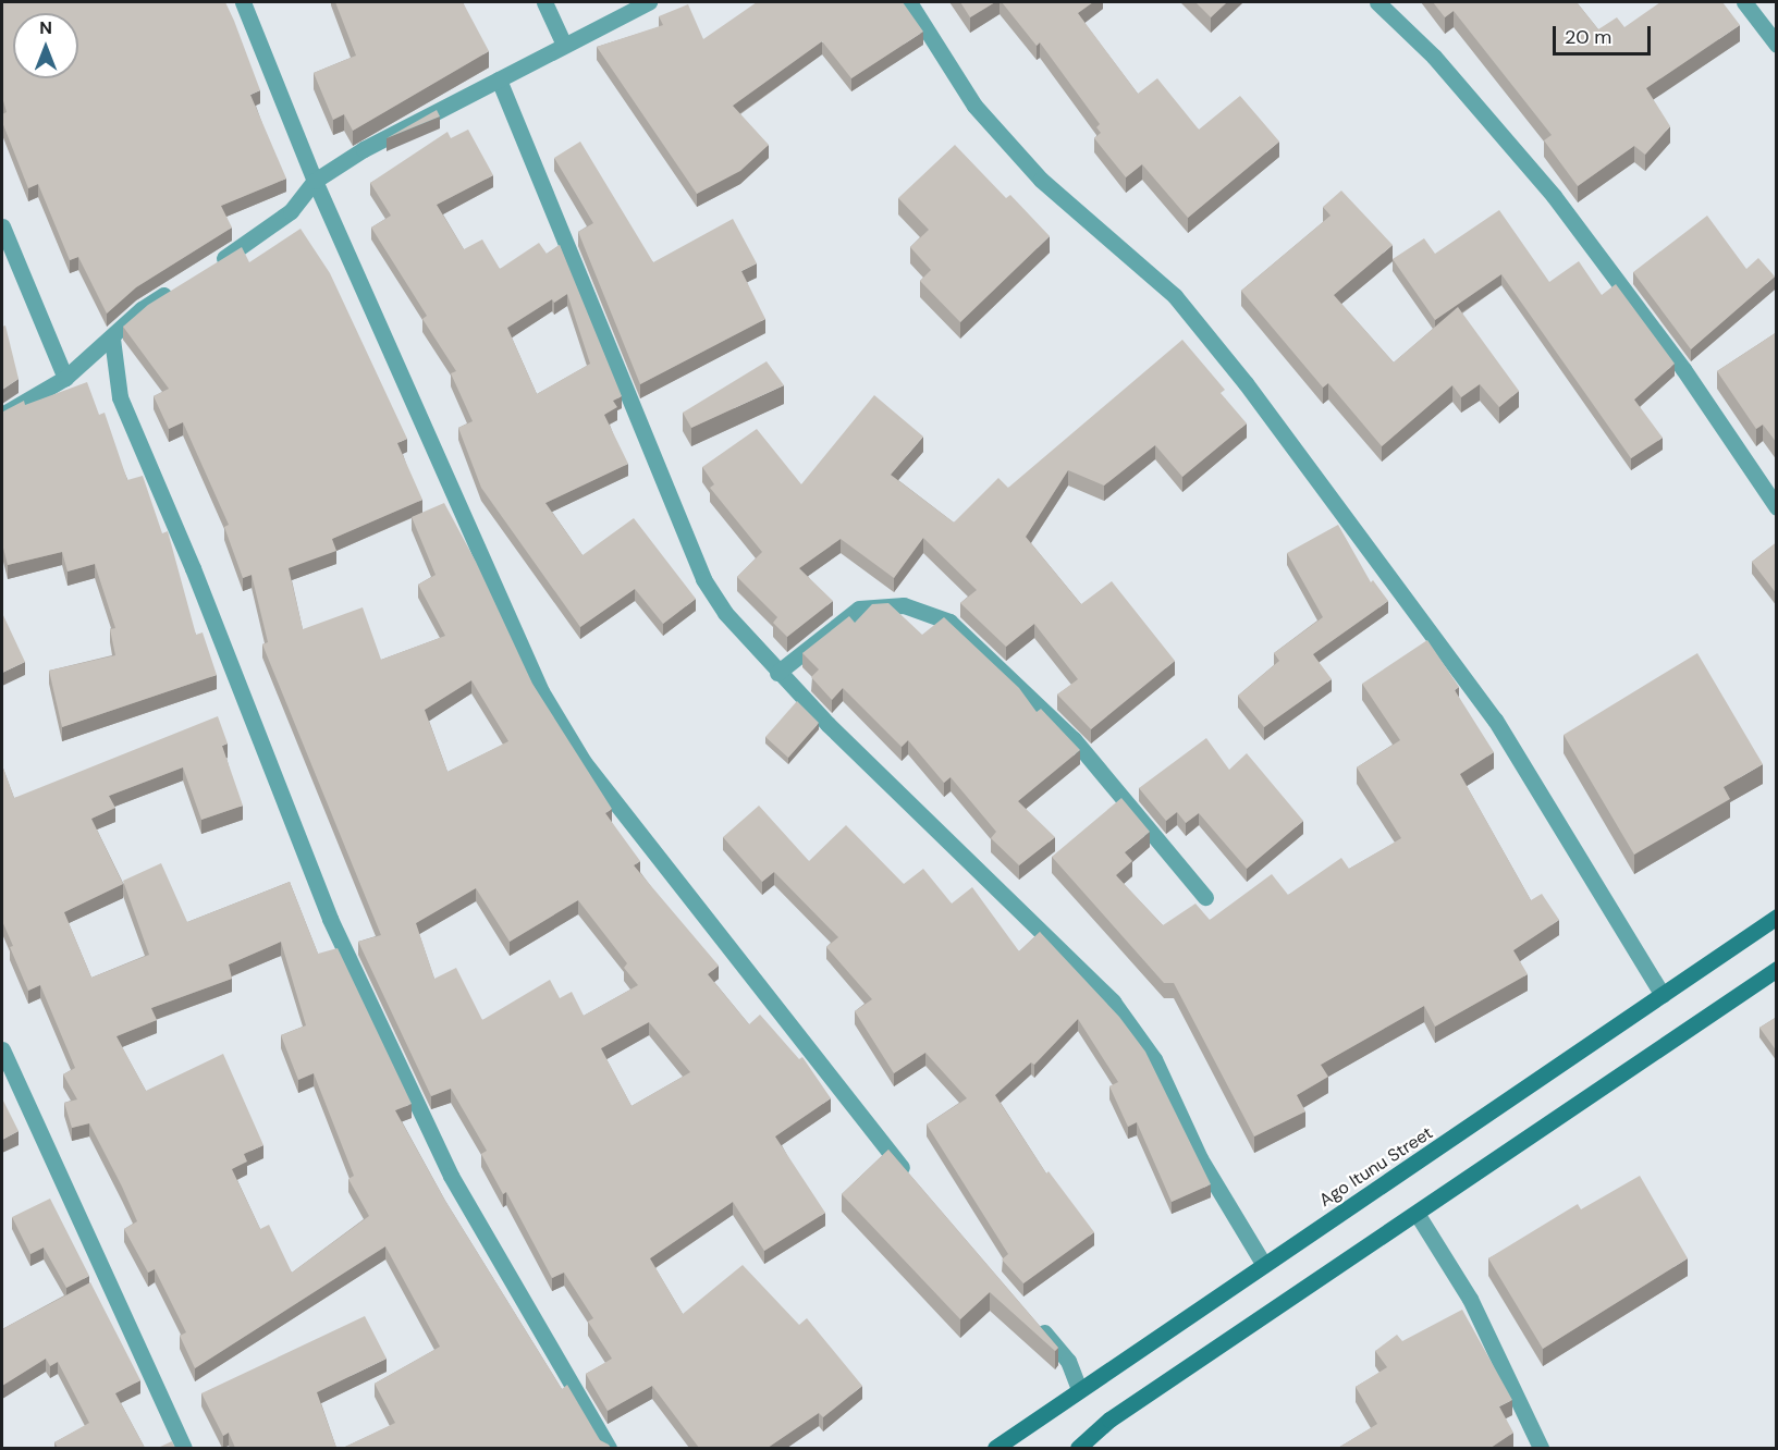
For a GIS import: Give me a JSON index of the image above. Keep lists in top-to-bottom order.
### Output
{
  "streets": {
    "main road": ["Ago Itunu Street"]
  },
  "scale_bar": "20 m",
  "north": "top"
}
